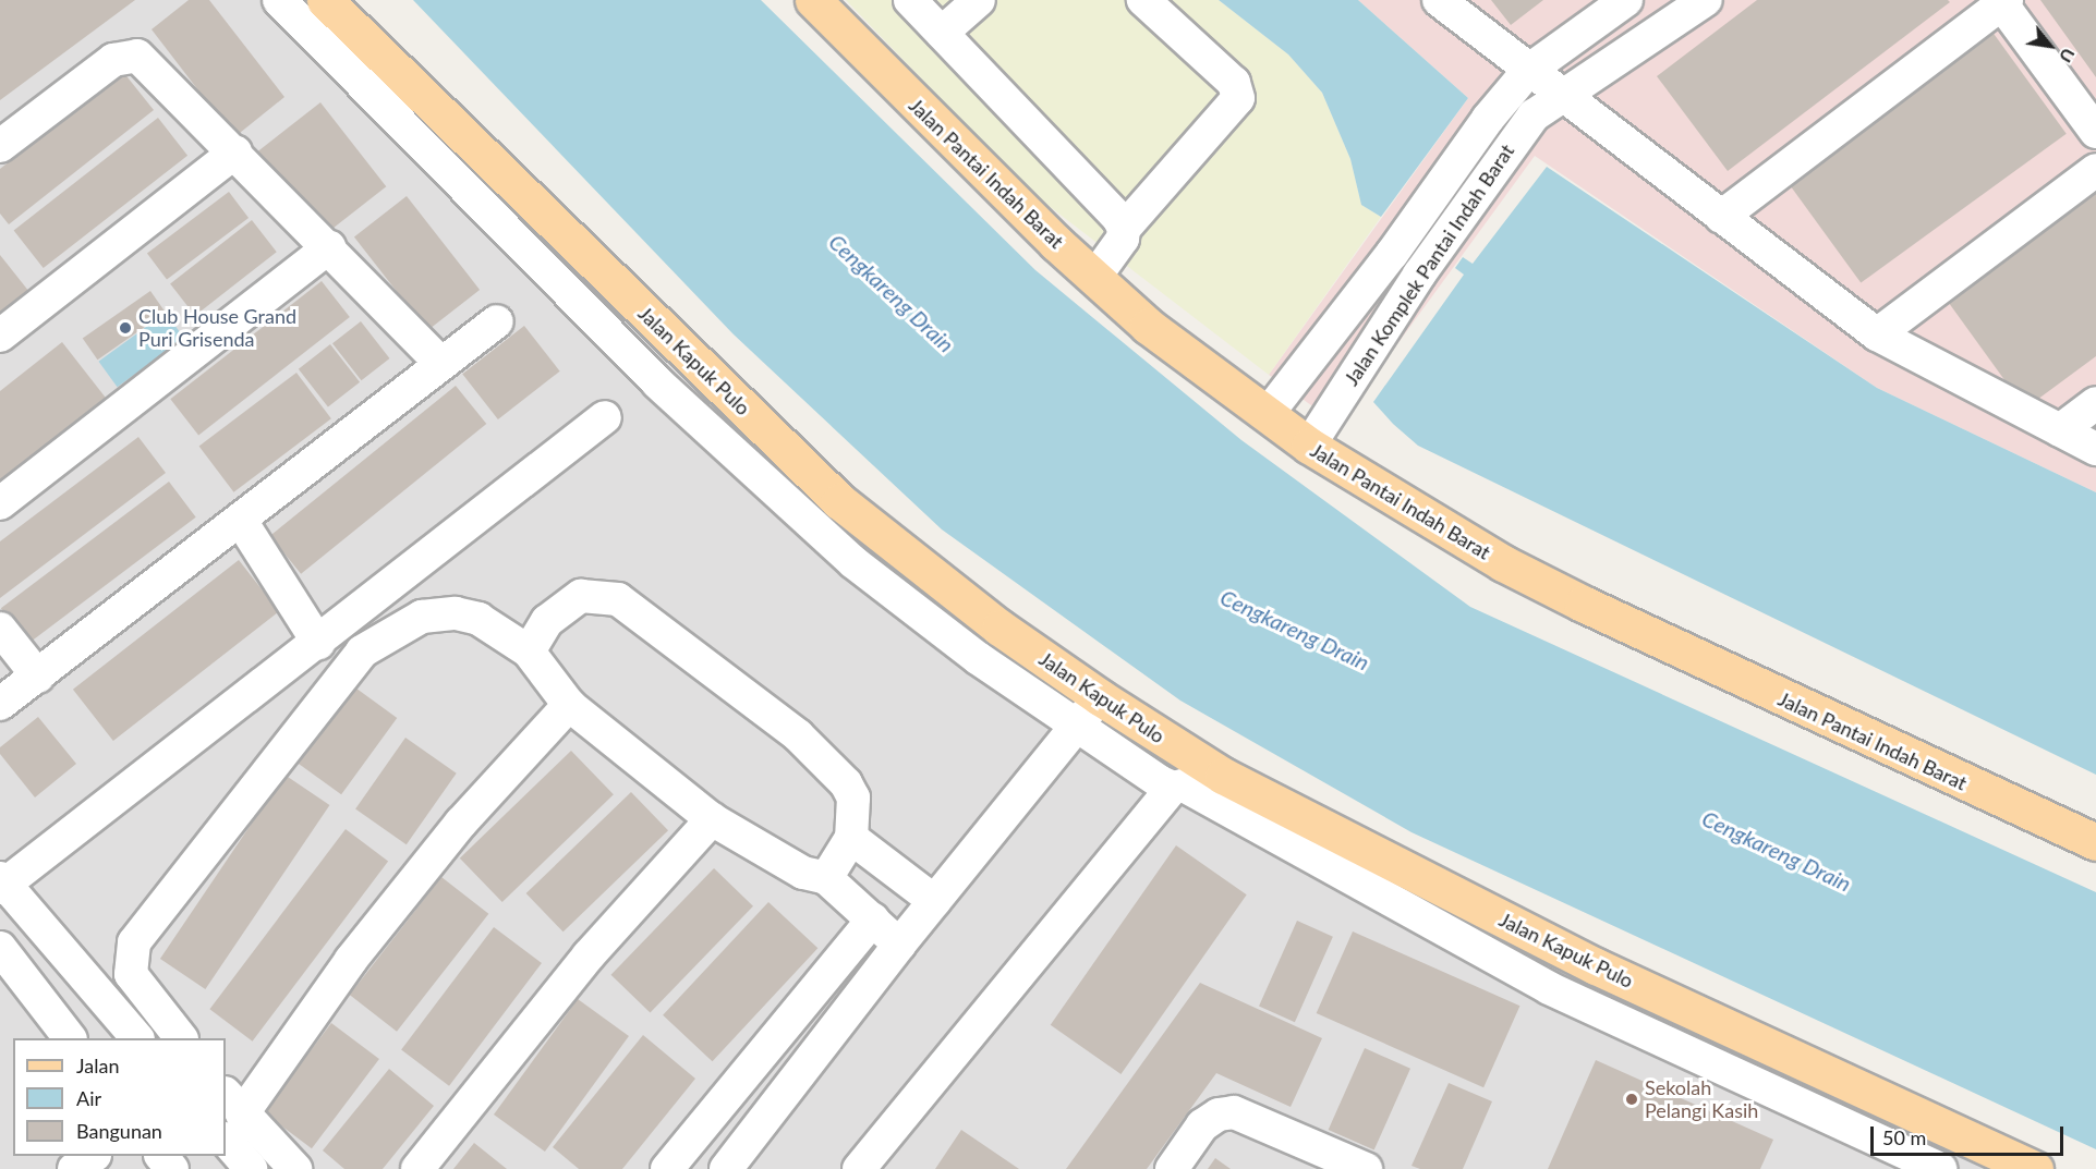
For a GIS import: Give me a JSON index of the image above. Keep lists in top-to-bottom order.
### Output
{
  "streets": {
    "main road": ["Jalan Pantai Indah Barat", "Jalan Kapuk Pulo"],
    "street": ["Jalan Komplek Pantai Indah Barat"]
  },
  "crossings": [
    ["Jalan Pantai Indah Barat", "Jalan Komplek Pantai Indah Barat"]
  ],
  "water": ["Cengkareng Drain"],
  "places": ["Club House Grand Puri Grisenda", "Sekolah Pelangi Kasih"],
  "legend": ["Jalan", "Air", "Bangunan"],
  "scale_bar": "50 m",
  "north": "bottom right"
}
